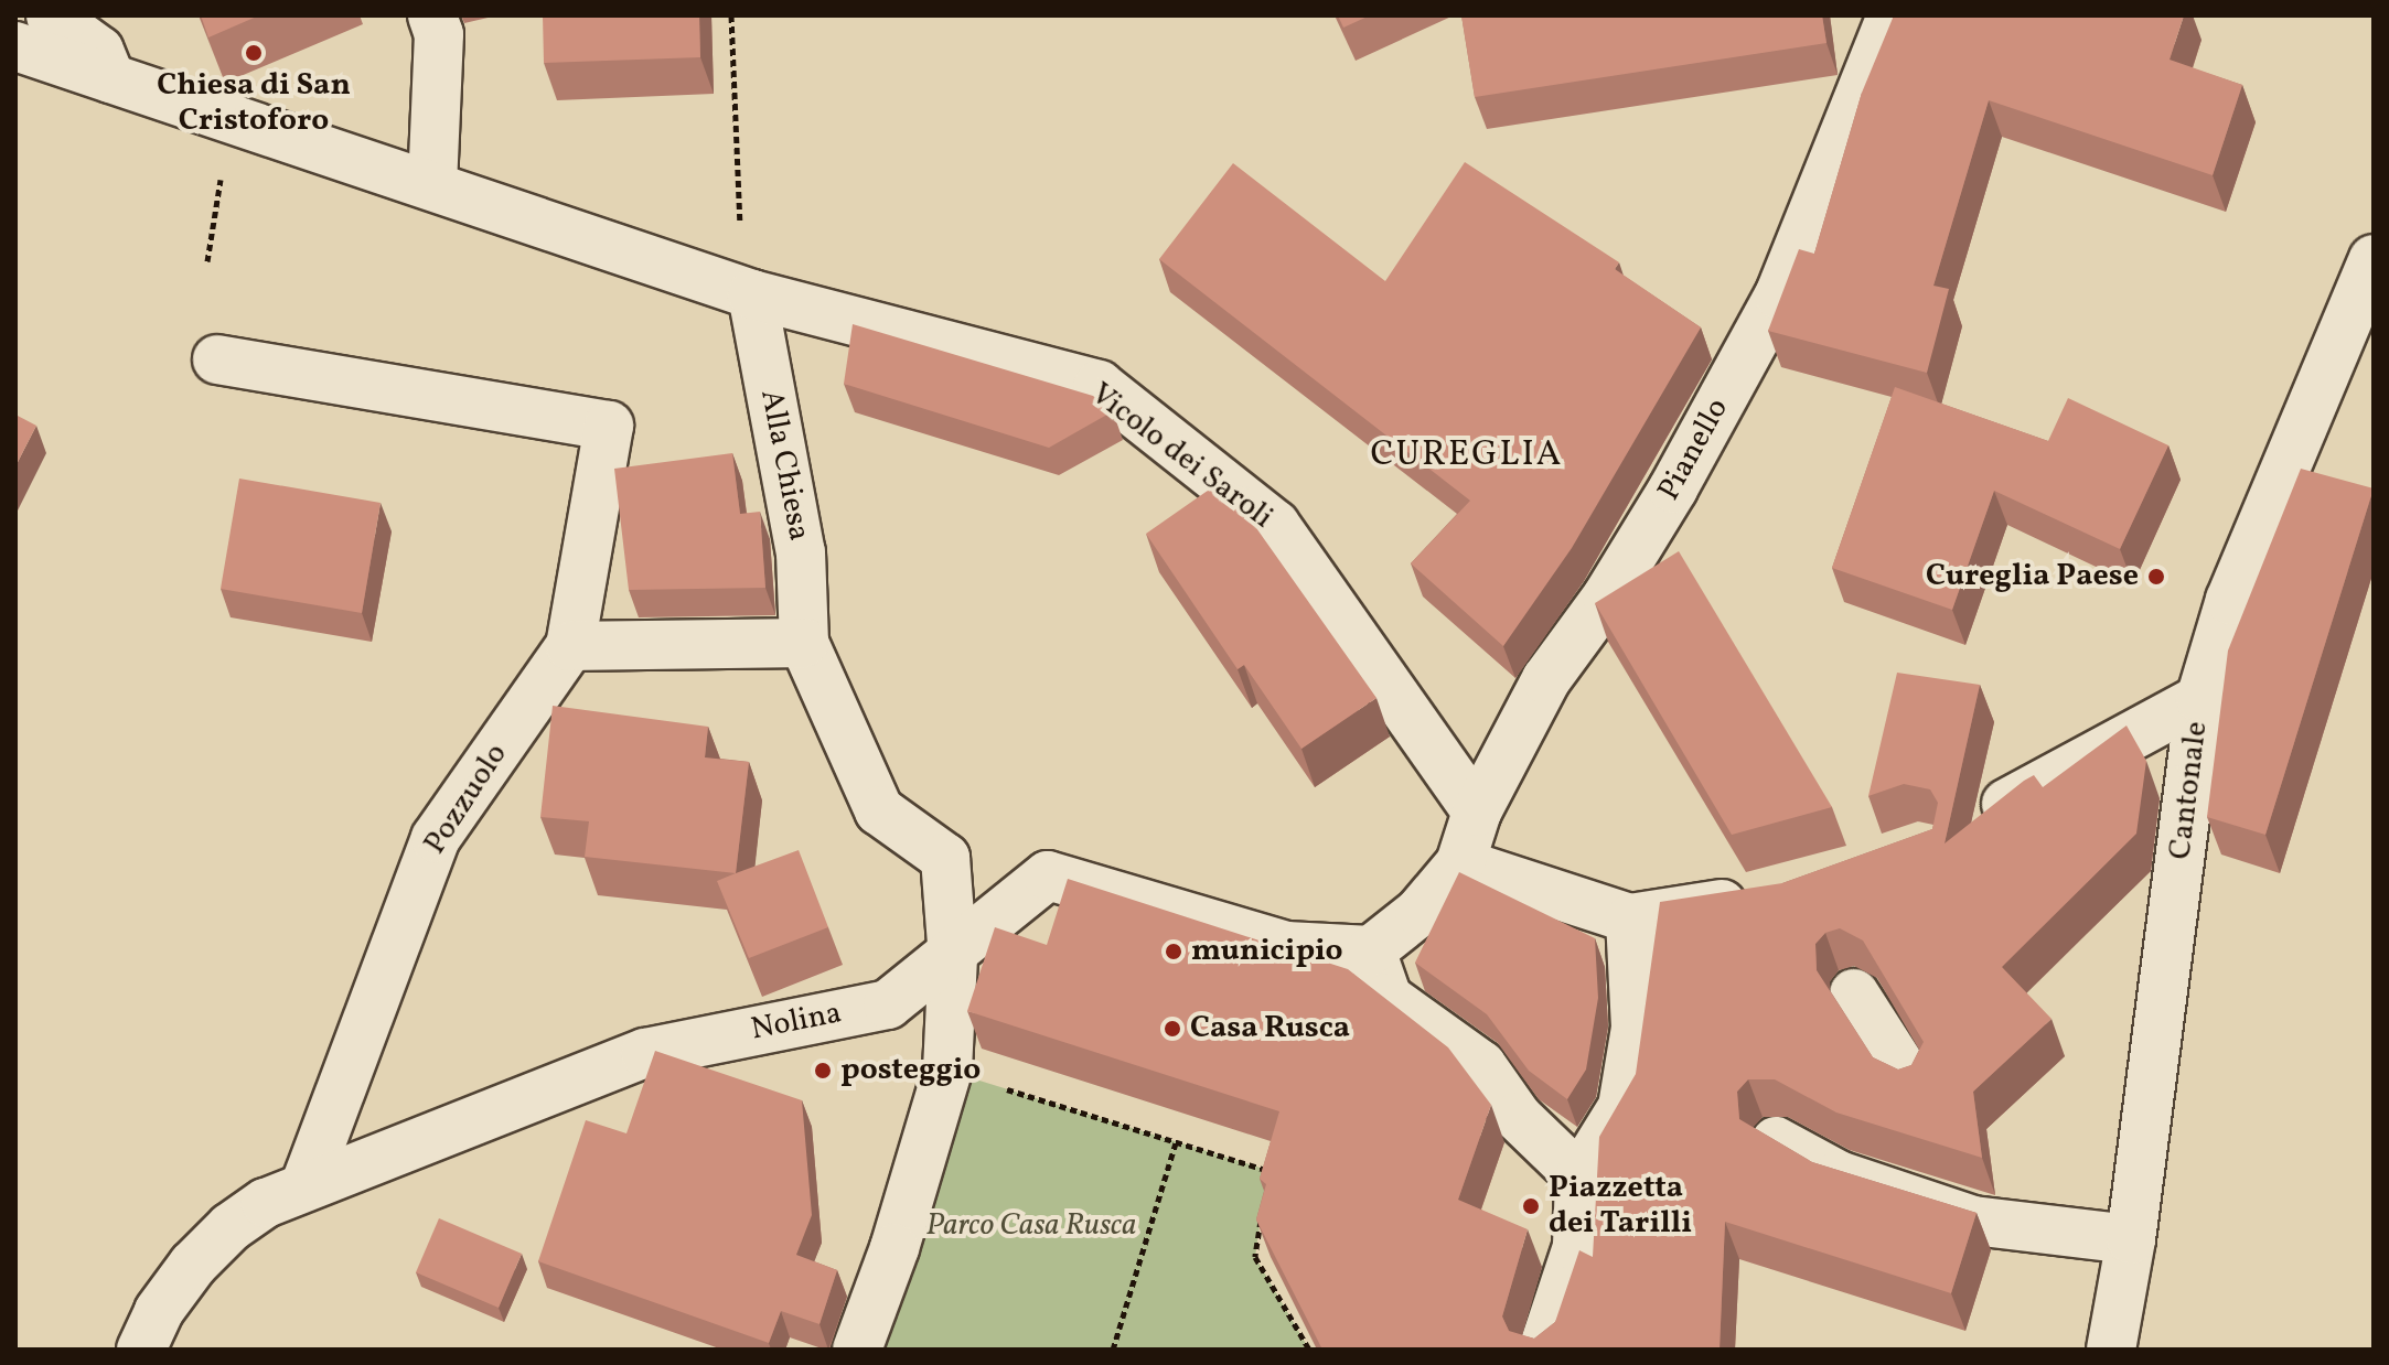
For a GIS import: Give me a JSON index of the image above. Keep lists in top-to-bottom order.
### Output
{
  "streets": {
    "street": [
      "Pianello",
      "Vicolo dei Saroli",
      "Alla Chiesa",
      "Cantonale",
      "Pozzuolo",
      "Nolina"
    ]
  },
  "crossings": [
    ["Pianello", "Vicolo dei Saroli"],
    ["Vicolo dei Saroli", "Alla Chiesa"],
    ["Alla Chiesa", "Nolina"],
    ["Pozzuolo", "Nolina"]
  ],
  "districts": ["CUREGLIA"],
  "parks": ["Parco Casa Rusca"],
  "places": [
    "Chiesa di San Cristoforo",
    "Cureglia Paese",
    "municipio",
    "Casa Rusca",
    "posteggio",
    "Piazzetta dei Tarilli"
  ]
}
